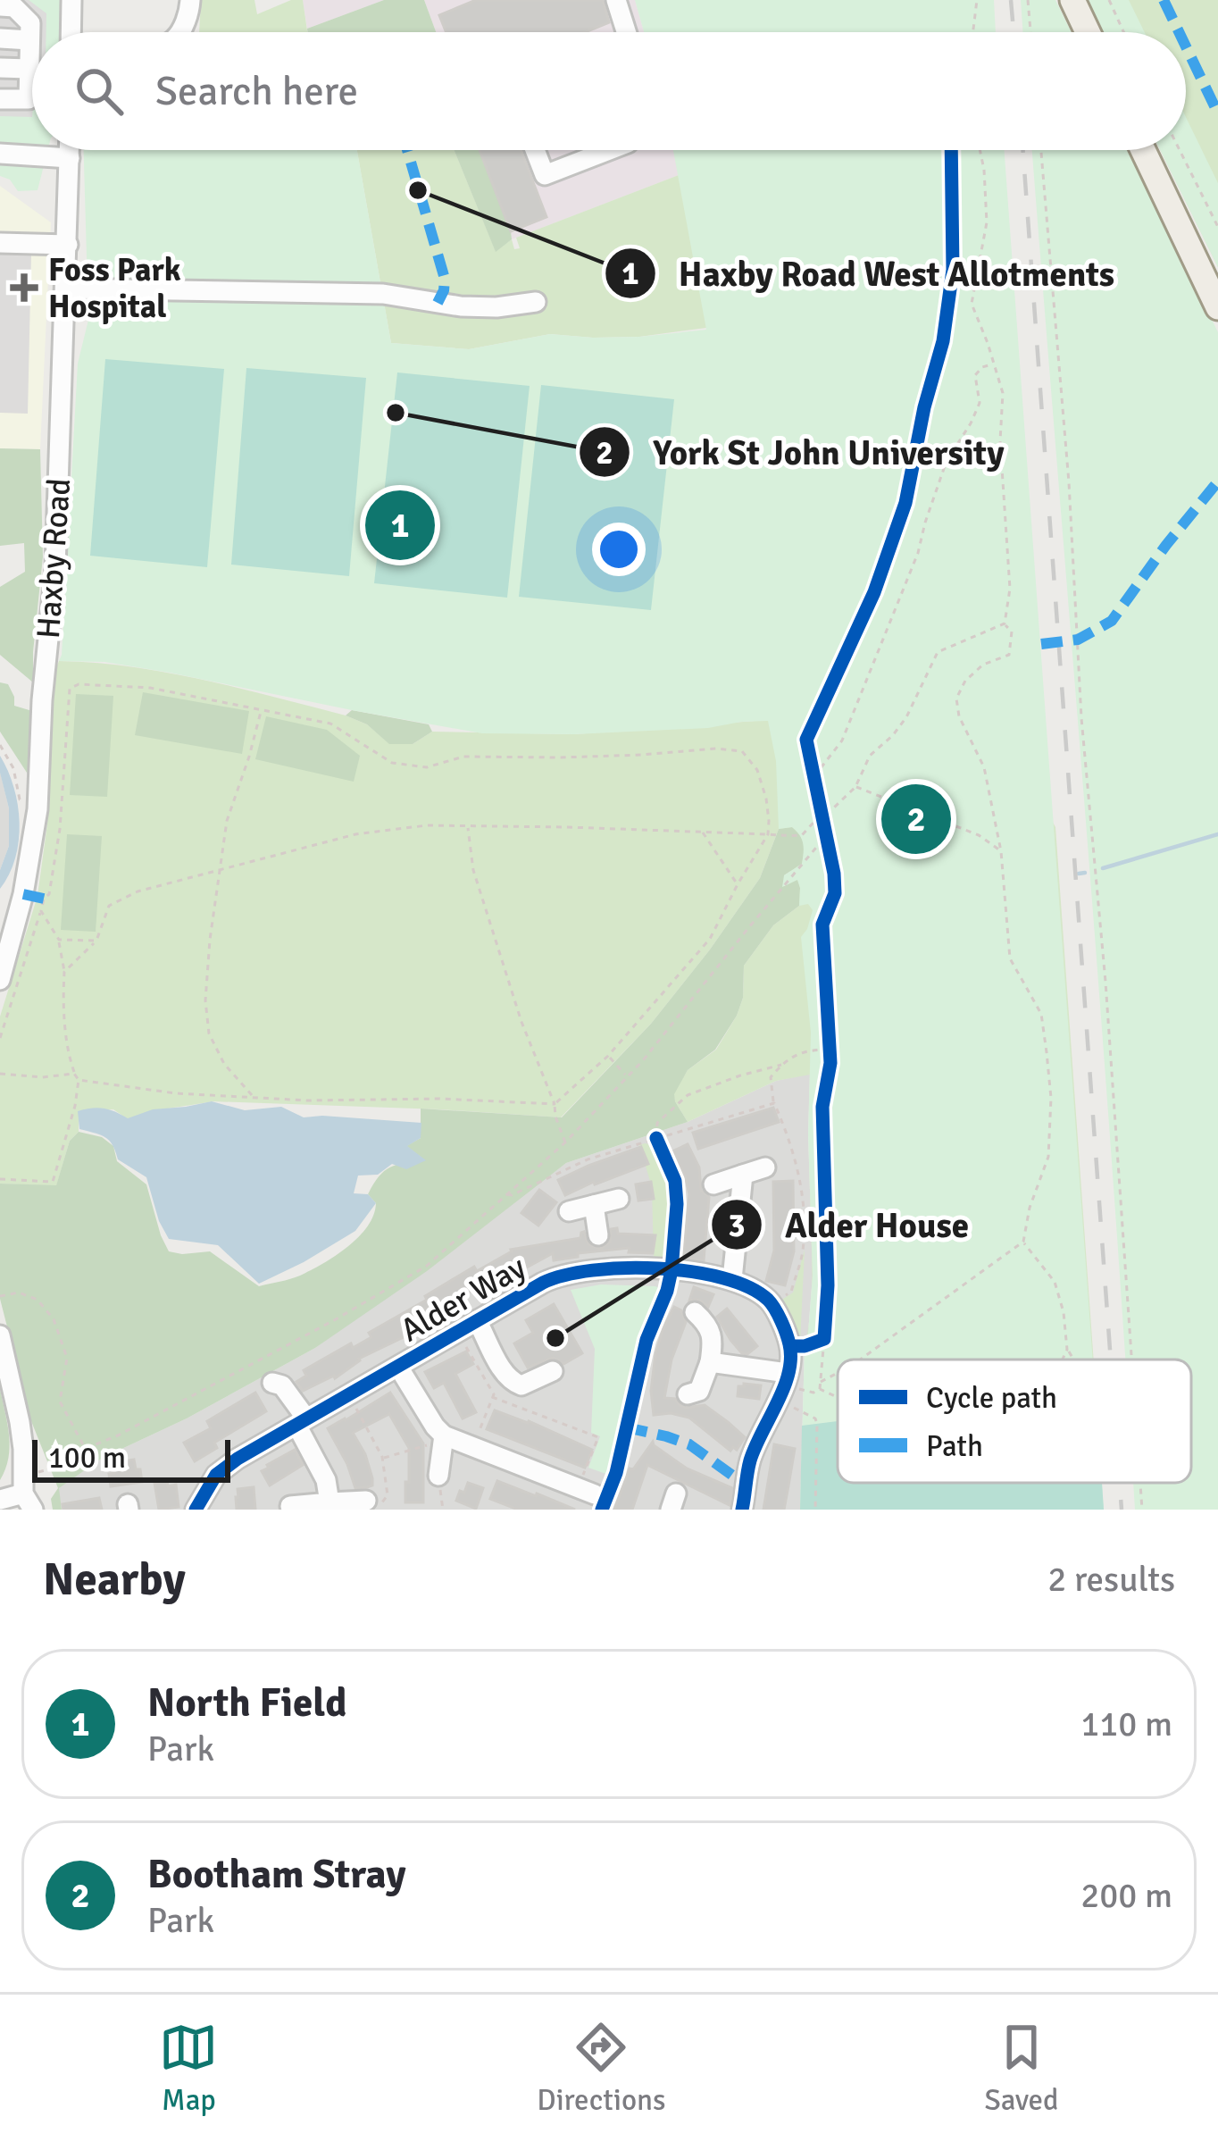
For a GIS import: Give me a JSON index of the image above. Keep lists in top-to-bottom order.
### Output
{
  "streets": {
    "street": ["Haxby Road", "Alder Way"]
  },
  "places": {
    "other": ["Haxby Road West Allotments", "York St John University", "Alder House"],
    "health": ["Foss Park Hospital"]
  },
  "legend": ["Cycle path", "Path"],
  "scale_bar": "100 m",
  "page": {
    "search": "Search here",
    "pins": ["1", "2"],
    "scale": "100 m",
    "heading": ["Nearby", "2 results"],
    "list": [
      {
        "mark": "1",
        "name": "North Field",
        "note": "Park",
        "value": "110 m"
      },
      {
        "mark": "2",
        "name": "Bootham Stray",
        "note": "Park",
        "value": "200 m"
      }
    ],
    "nav": ["Map", "Directions", "Saved"]
  }
}
